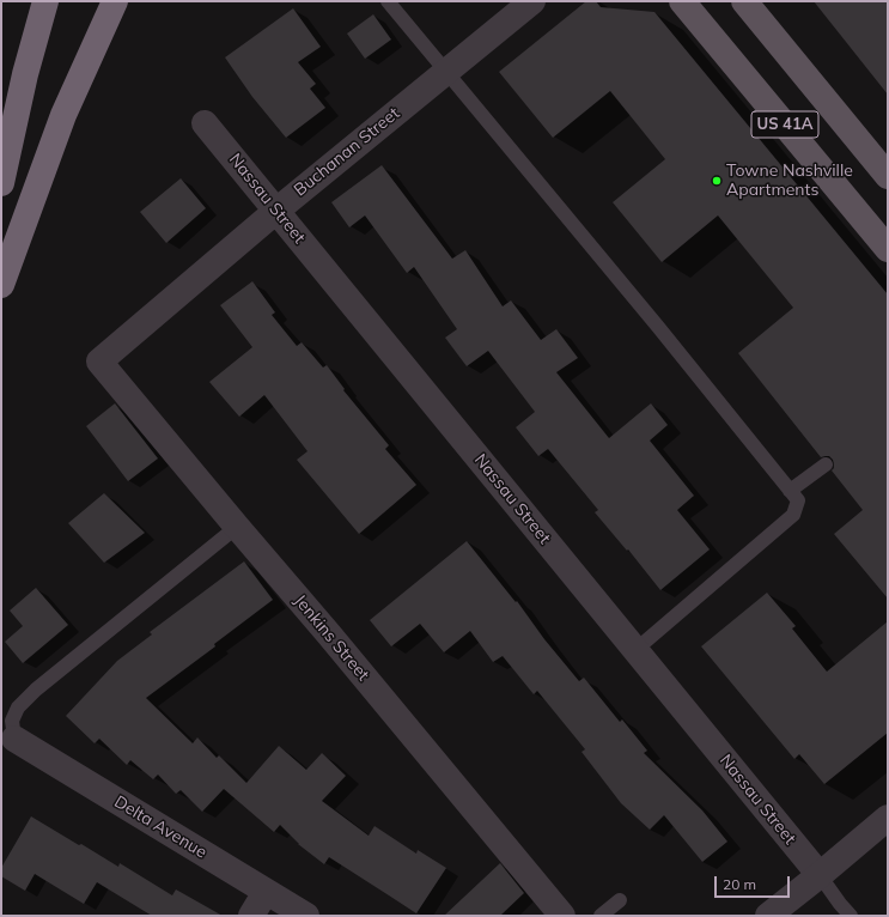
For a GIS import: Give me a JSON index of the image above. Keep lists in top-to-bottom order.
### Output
{
  "streets": {
    "main road": ["US 41A"],
    "street": [
      "Buchanan Street",
      "Nassau Street",
      "Jenkins Street",
      "Delta Avenue"
    ]
  },
  "crossings": [
    ["Buchanan Street", "Nassau Street"],
    ["Buchanan Street", "Jenkins Street"]
  ],
  "places": ["Towne Nashville Apartments"],
  "scale_bar": "20 m"
}
